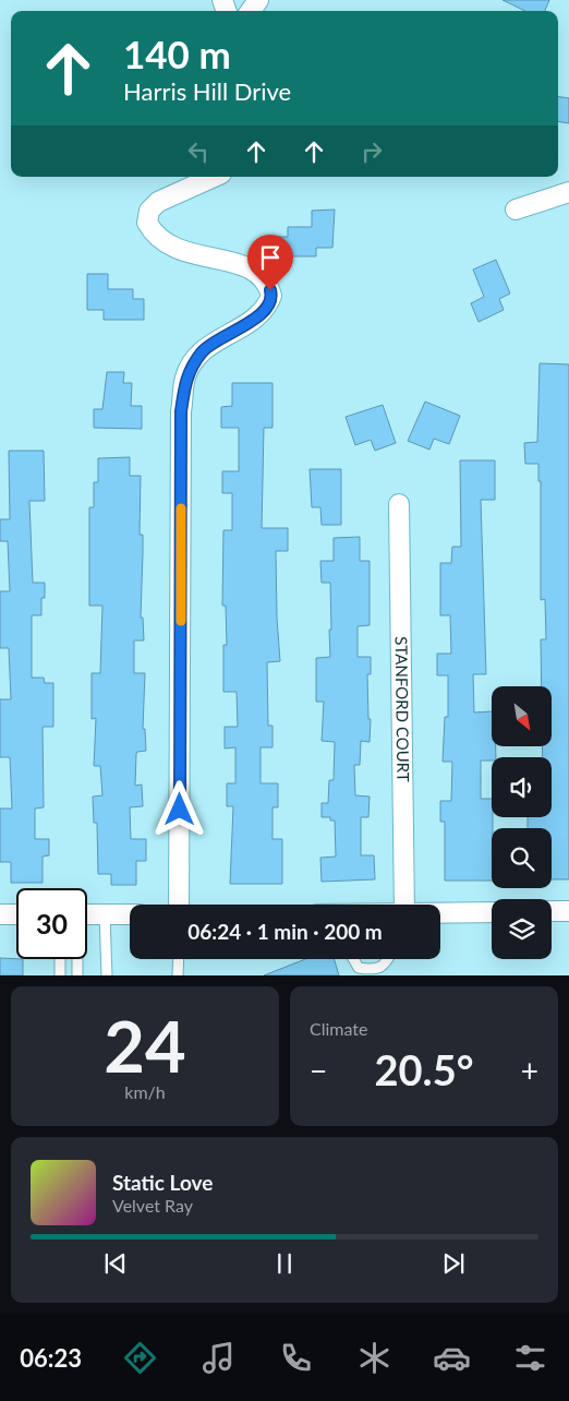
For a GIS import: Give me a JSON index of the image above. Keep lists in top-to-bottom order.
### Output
{
  "streets": {
    "street": ["STANFORD COURT"]
  },
  "north": "bottom right",
  "page": {
    "turn": ["140 m", "Harris Hill Drive"],
    "limit": "30",
    "trip": "06:24 · 1 min · 200 m",
    "tile": [
      ["24", "km/h"],
      "Climate"
    ],
    "heat": ["−", "20.5°", "+"],
    "song": ["Static Love", "Velvet Ray"],
    "tabs": "06:23"
  }
}
